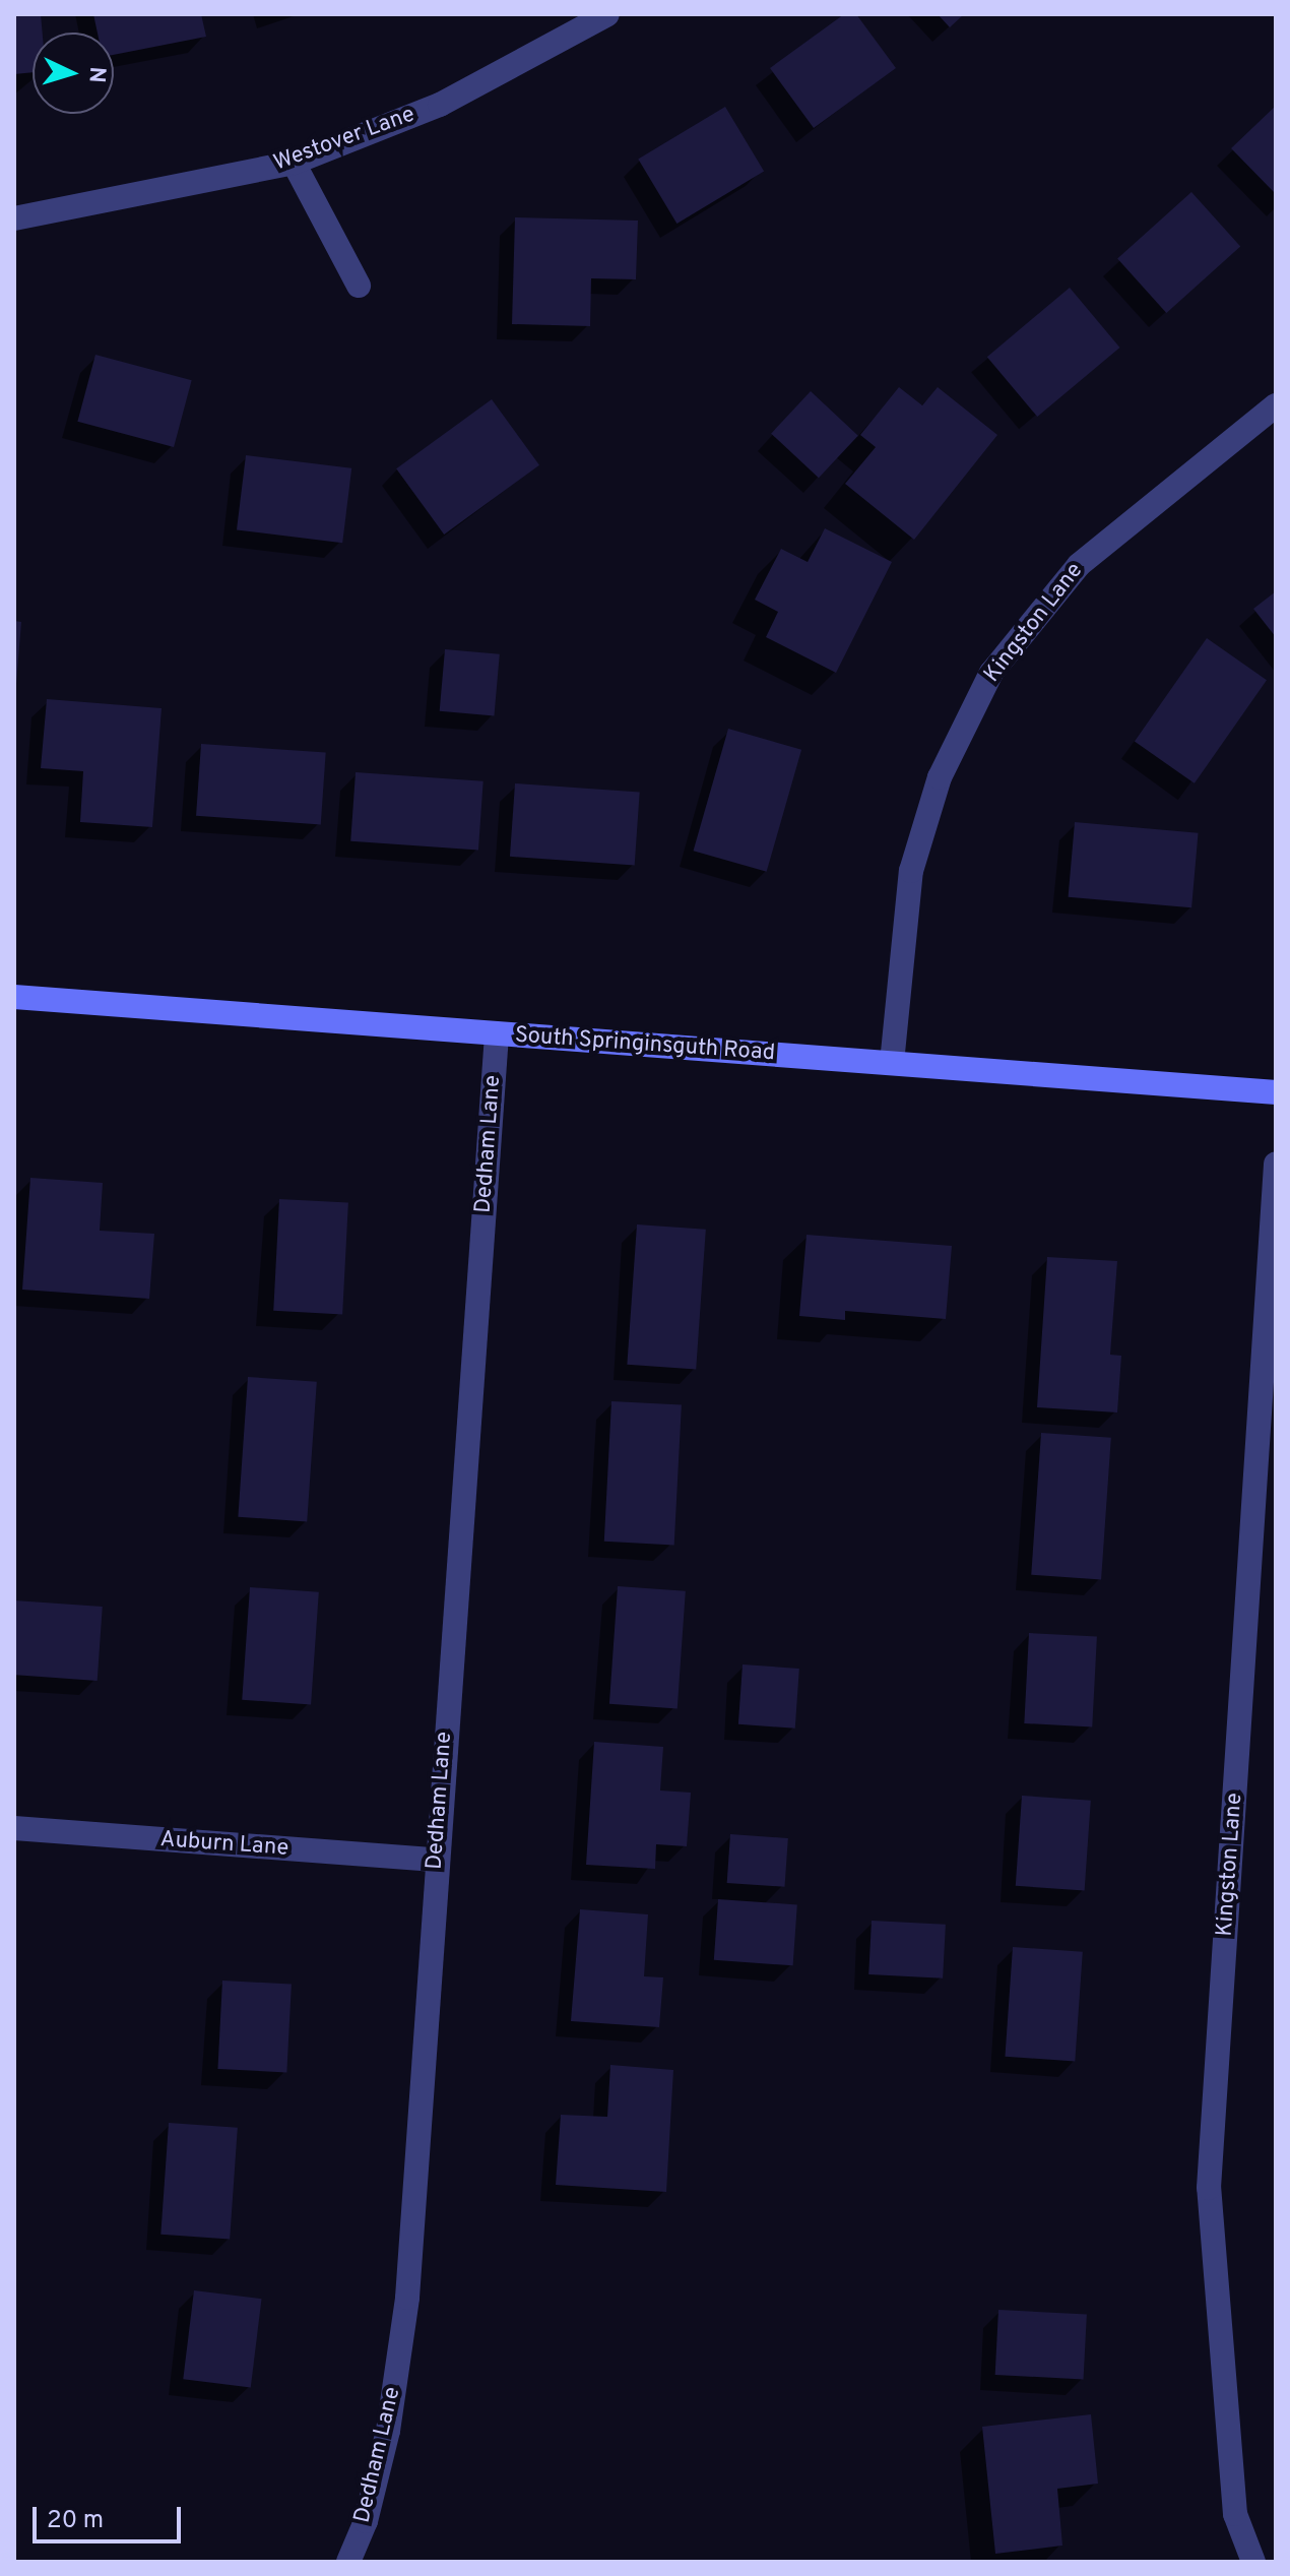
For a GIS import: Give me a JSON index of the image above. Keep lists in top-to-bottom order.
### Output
{
  "streets": {
    "street": [
      "Westover Lane",
      "Kingston Lane",
      "South Springinsguth Road",
      "Dedham Lane",
      "Auburn Lane"
    ]
  },
  "crossings": [
    ["Kingston Lane", "South Springinsguth Road"],
    ["South Springinsguth Road", "Dedham Lane"],
    ["Dedham Lane", "Auburn Lane"]
  ],
  "scale_bar": "20 m",
  "north": "right"
}
